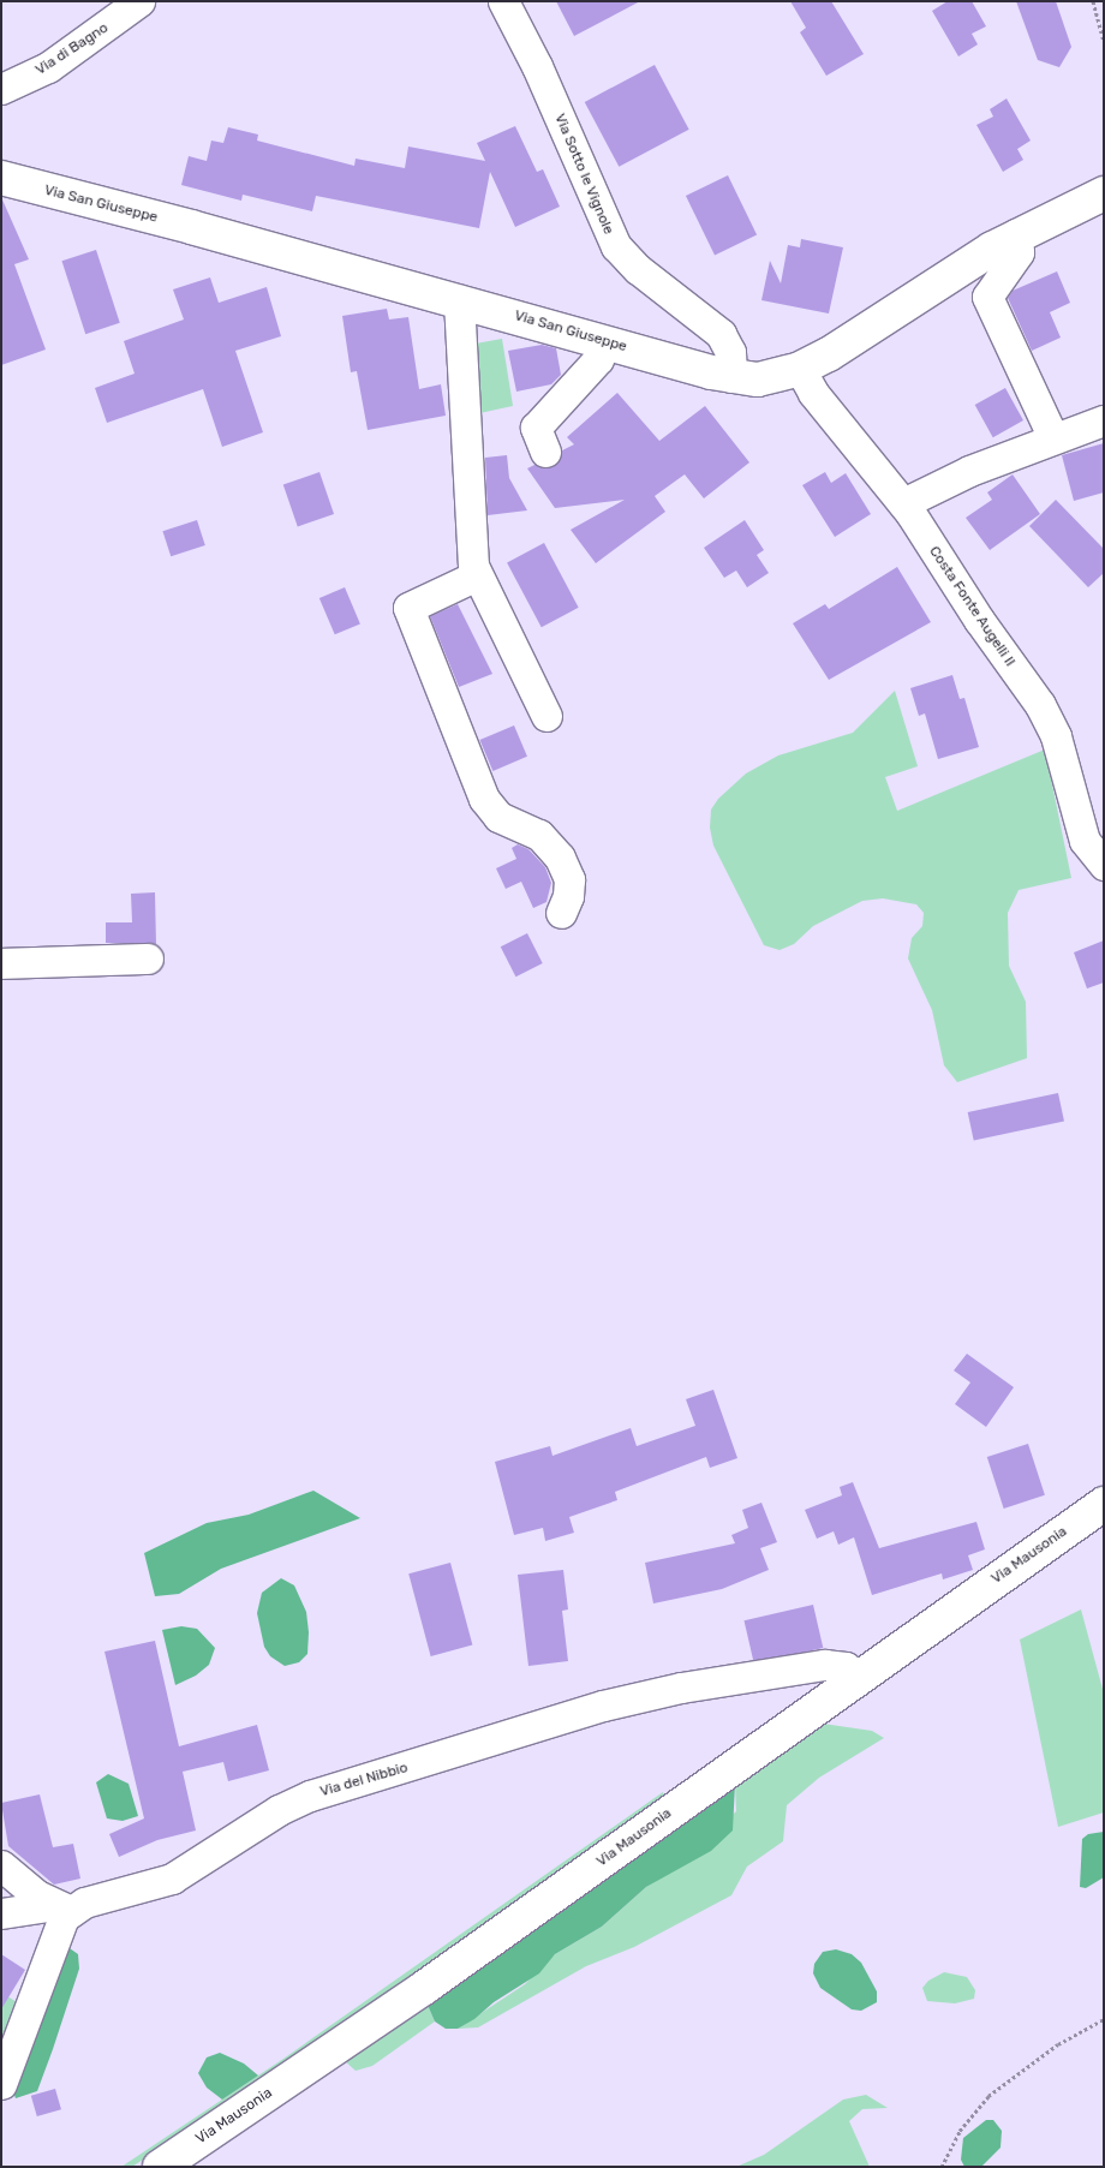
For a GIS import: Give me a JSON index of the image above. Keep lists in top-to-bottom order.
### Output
{
  "streets": {
    "main road": ["Via San Giuseppe", "Via Mausonia"],
    "street": [
      "Via di Bagno",
      "Via Sotto le Vignole",
      "Costa Fonte Augelli II",
      "Via del Nibbio"
    ]
  },
  "crossings": [
    ["Via Sotto le Vignole", "Via San Giuseppe"],
    ["Via San Giuseppe", "Costa Fonte Augelli II"],
    ["Via Mausonia", "Via del Nibbio"]
  ]
}
